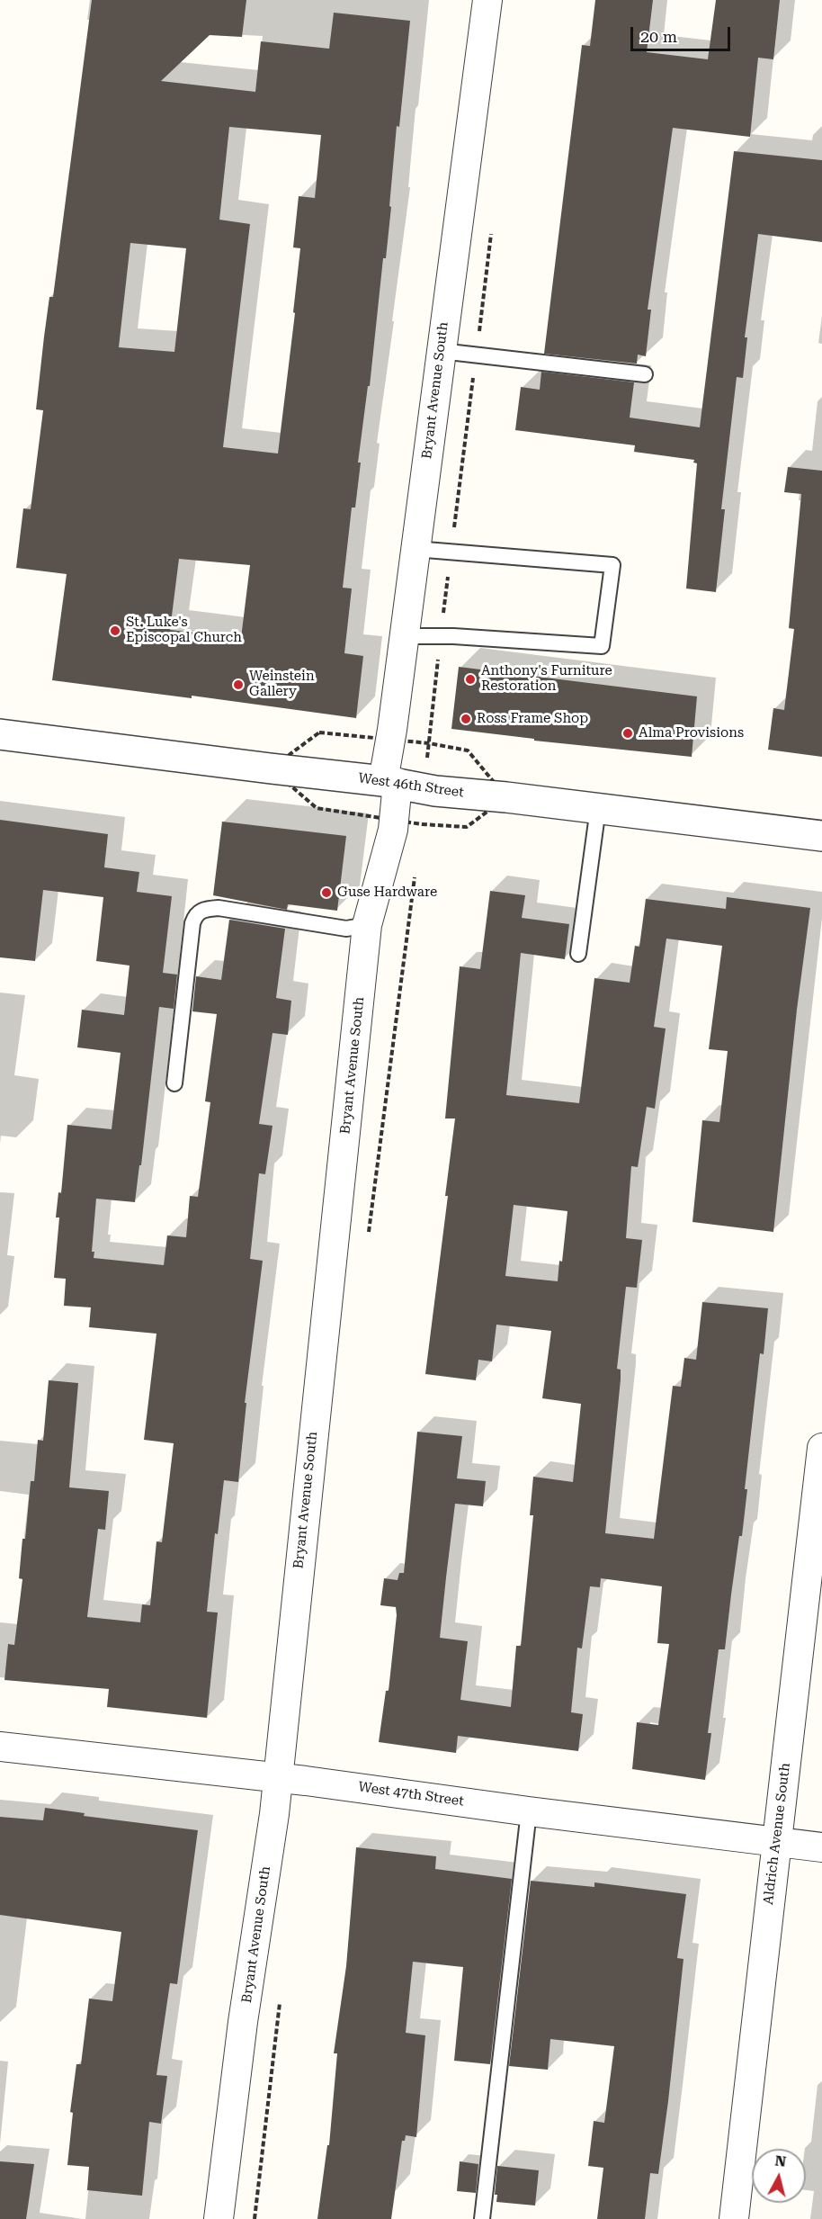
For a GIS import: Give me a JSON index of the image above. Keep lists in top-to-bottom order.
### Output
{
  "streets": {
    "street": [
      "Bryant Avenue South",
      "West 46th Street",
      "West 47th Street",
      "Aldrich Avenue South"
    ]
  },
  "crossings": [
    ["Bryant Avenue South", "West 46th Street"],
    ["Bryant Avenue South", "West 47th Street"],
    ["West 47th Street", "Aldrich Avenue South"]
  ],
  "places": [
    "St. Luke's Episcopal Church",
    "Anthony's Furniture Restoration",
    "Weinstein Gallery",
    "Ross Frame Shop",
    "Alma Provisions",
    "Guse Hardware"
  ],
  "scale_bar": "20 m",
  "north": "top"
}
